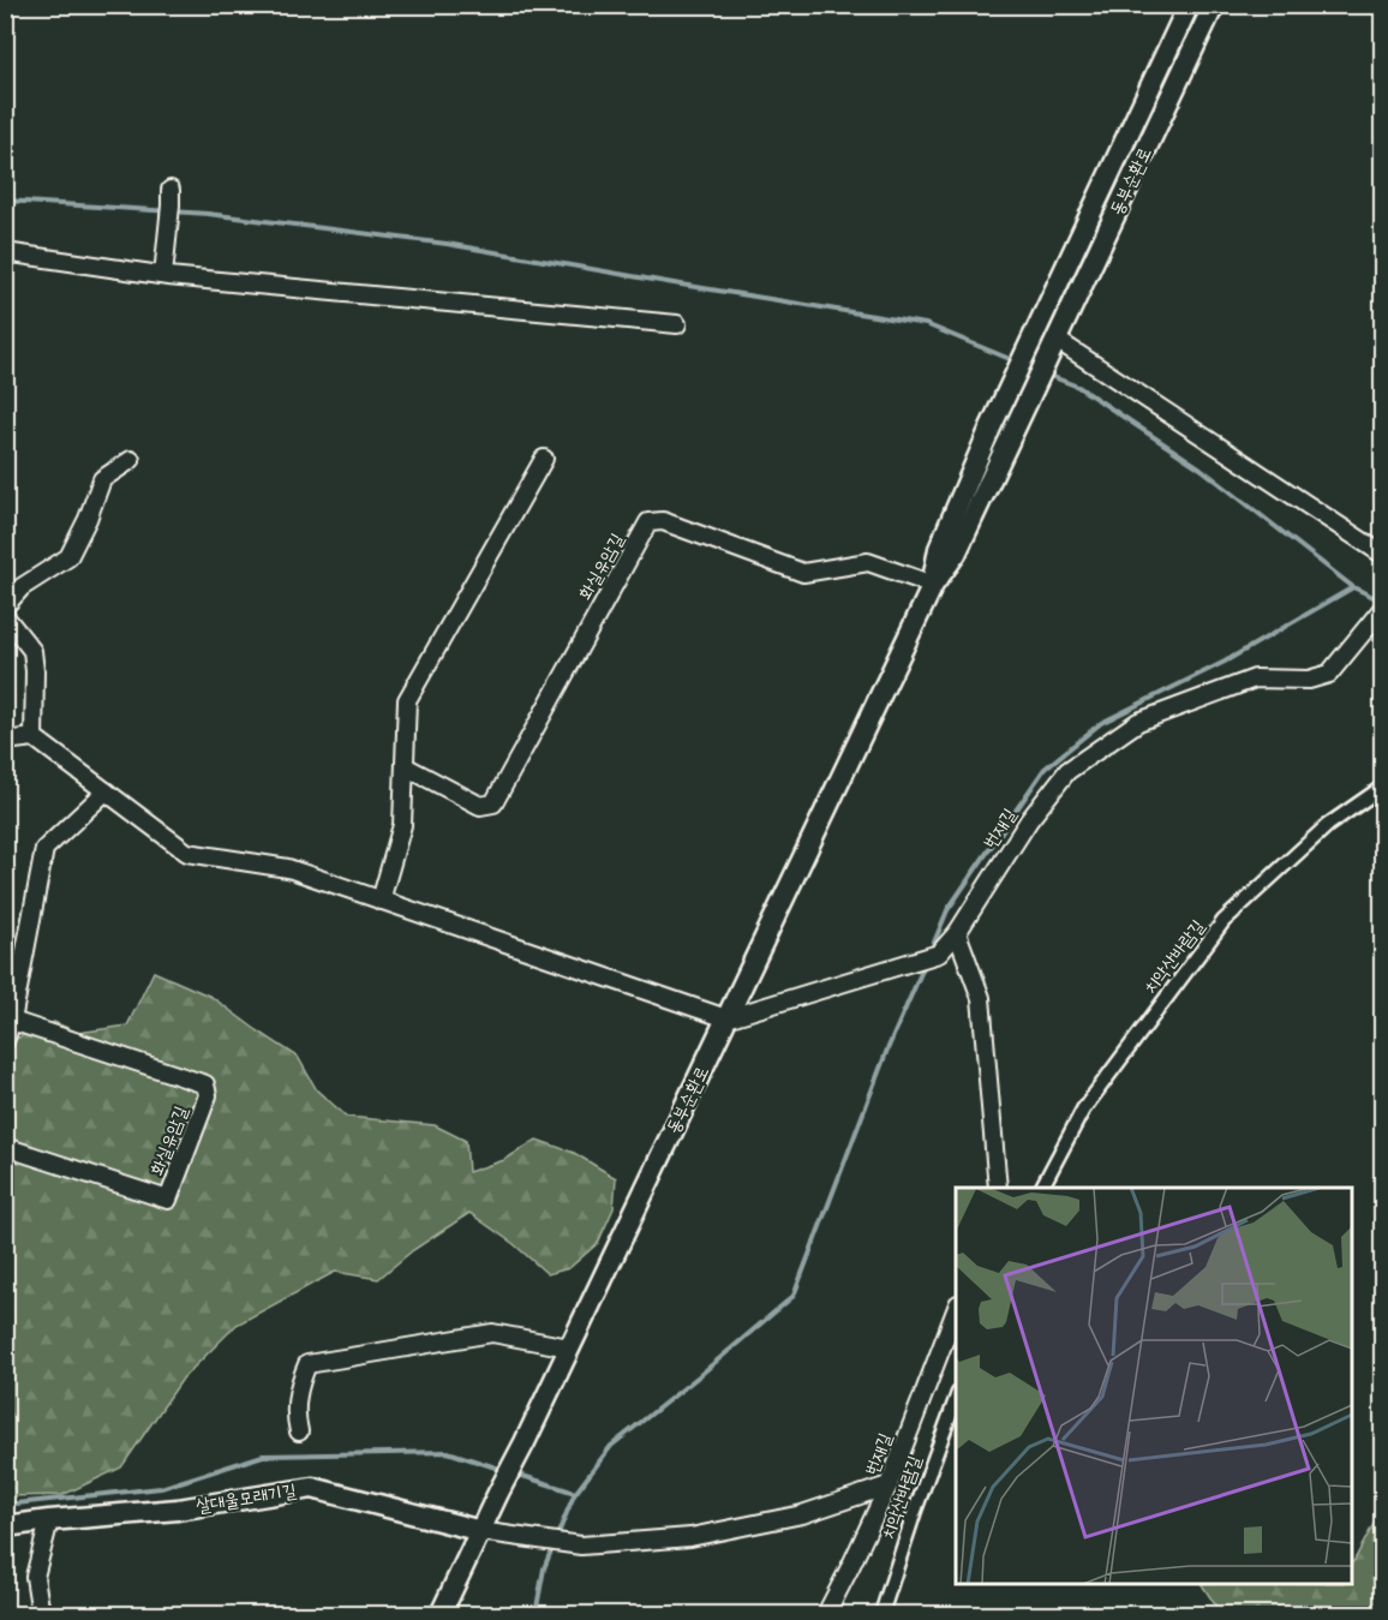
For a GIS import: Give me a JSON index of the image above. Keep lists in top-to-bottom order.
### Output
{
  "streets": {
    "street": [
      "동부순환로",
      "화실유암길",
      "번재길",
      "치악산바람길",
      "살대울모래기길"
    ]
  },
  "crossings": [
    ["동부순환로", "화실유암길"],
    ["동부순환로", "번재길"],
    ["동부순환로", "살대울모래기길"]
  ]
}
